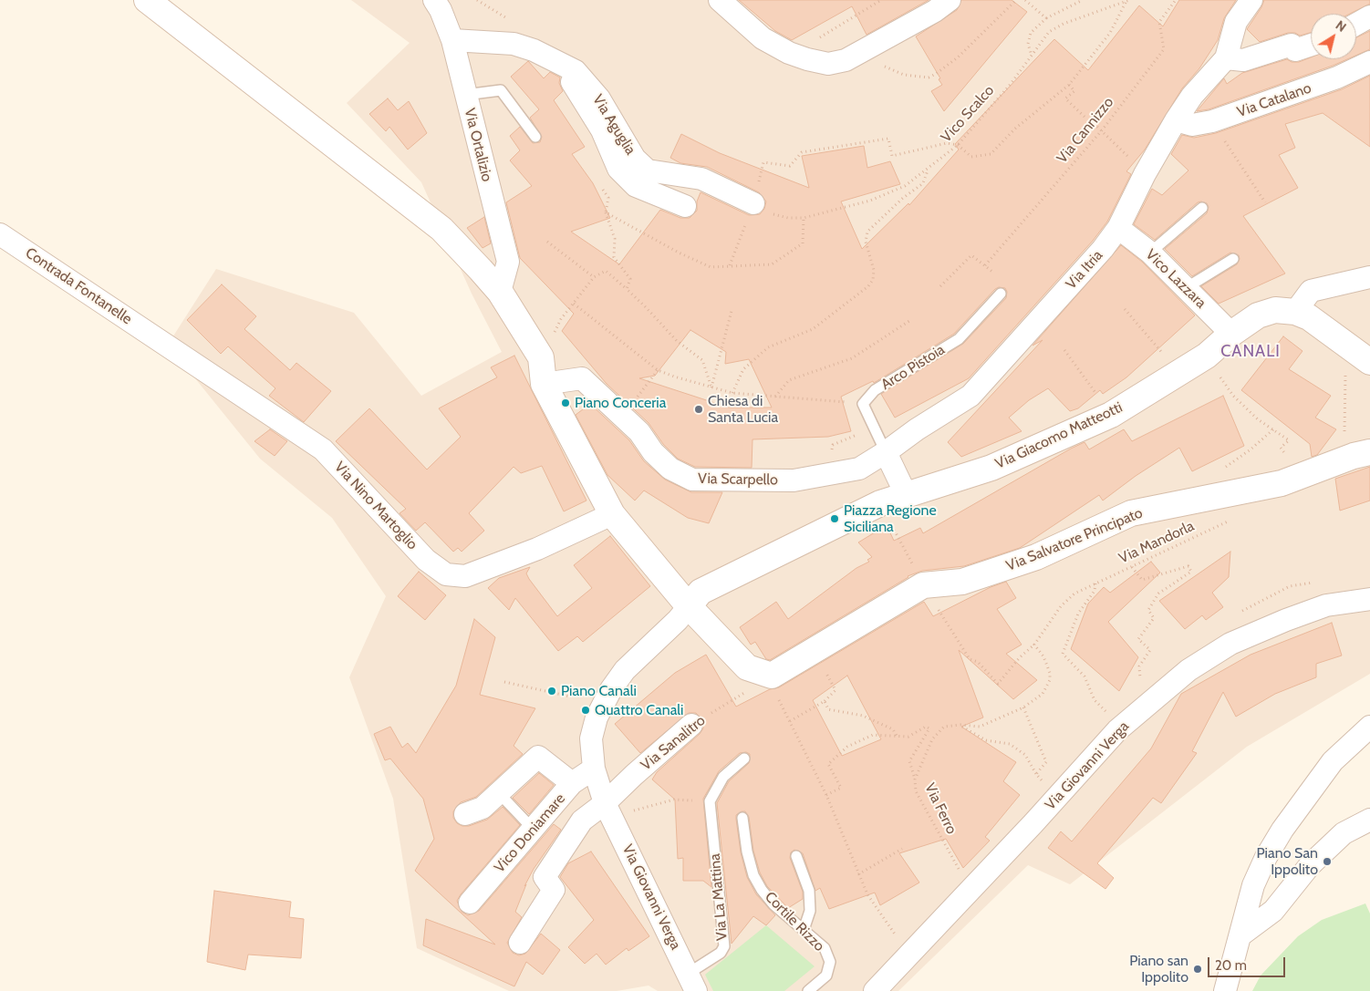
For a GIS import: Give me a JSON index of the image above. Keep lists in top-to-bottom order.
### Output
{
  "streets": {
    "main road": ["Via Giacomo Matteotti", "Via Salvatore Principato"],
    "street": [
      "Via Catalano",
      "Via Aguglia",
      "Via Ortalizio",
      "Via Itria",
      "Vico Lazzara",
      "Contrada Fontanelle",
      "Via Scarpello",
      "Via Nino Martoglio",
      "Via Sanalitro",
      "Via Giovanni Verga",
      "Vico Doniamare"
    ],
    "lane": ["Arco Pistoia", "Via La Mattina", "Cortile Rizzo"],
    "path": [
      "Vico Scalco",
      "Via Cannizzo",
      "Via Mandorla",
      "Via Ferro"
    ]
  },
  "crossings": [
    ["Via Catalano", "Via Itria"],
    ["Vico Scalco", "Via Aguglia"],
    ["Via Aguglia", "Via Ortalizio"],
    ["Via Itria", "Vico Lazzara"],
    ["Via Itria", "Via Scarpello"],
    ["Vico Lazzara", "Via Giacomo Matteotti"],
    ["Contrada Fontanelle", "Via Nino Martoglio"],
    ["Via Salvatore Principato", "Via Sanalitro"],
    ["Via Mandorla", "Via Ferro"],
    ["Via Sanalitro", "Via Giovanni Verga"],
    ["Via Giovanni Verga", "Via Ferro"],
    ["Via Giovanni Verga", "Via La Mattina"]
  ],
  "districts": ["CANALI"],
  "places": [
    "Piano Conceria",
    "Chiesa di Santa Lucia",
    "Piazza Regione Siciliana",
    "Piano Canali",
    "Quattro Canali",
    "Piano San Ippolito",
    "Piano san Ippolito"
  ],
  "scale_bar": "20 m",
  "north": "top right"
}
